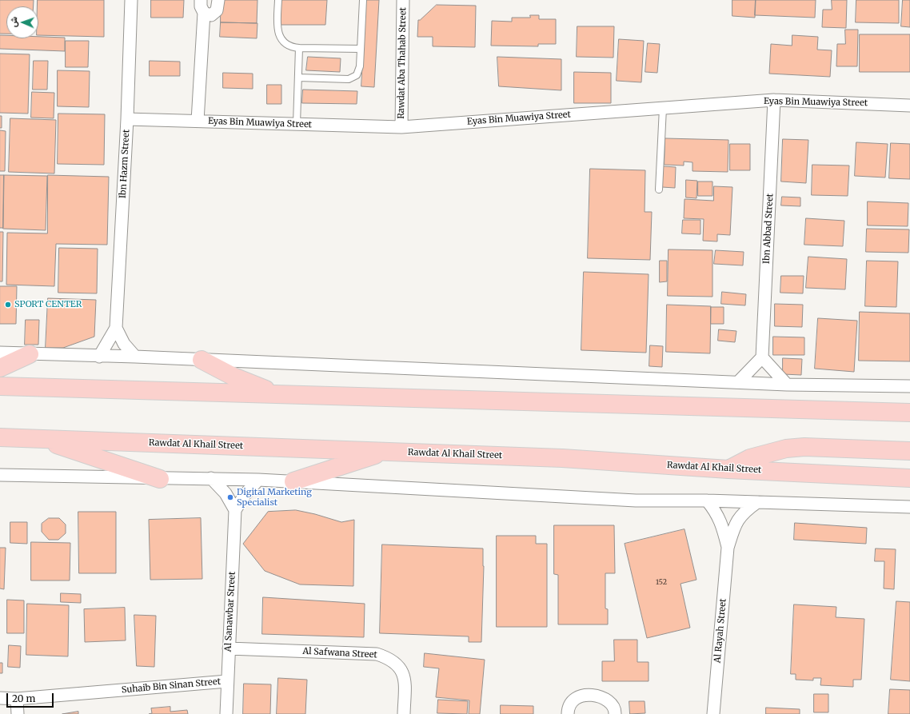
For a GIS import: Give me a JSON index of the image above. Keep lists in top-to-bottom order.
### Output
{
  "streets": {
    "main road": ["Rawdat Al Khail Street"],
    "street": [
      "Rawdat Aba Thahab Street",
      "Eyas Bin Muawiya Street",
      "Ibn Hazm Street",
      "Ibn Abbad Street",
      "Al Sanawbar Street",
      "Al Rayah Street",
      "Al Safwana Street",
      "Suhaib Bin Sinan Street"
    ]
  },
  "crossings": [
    ["Rawdat Aba Thahab Street", "Eyas Bin Muawiya Street"],
    ["Eyas Bin Muawiya Street", "Ibn Hazm Street"],
    ["Eyas Bin Muawiya Street", "Ibn Abbad Street"],
    ["Al Sanawbar Street", "Al Safwana Street"],
    ["Al Sanawbar Street", "Suhaib Bin Sinan Street"]
  ],
  "places": ["SPORT CENTER", "Digital Marketing Specialist"],
  "house_numbers": ["152"],
  "scale_bar": "20 m",
  "north": "left"
}
